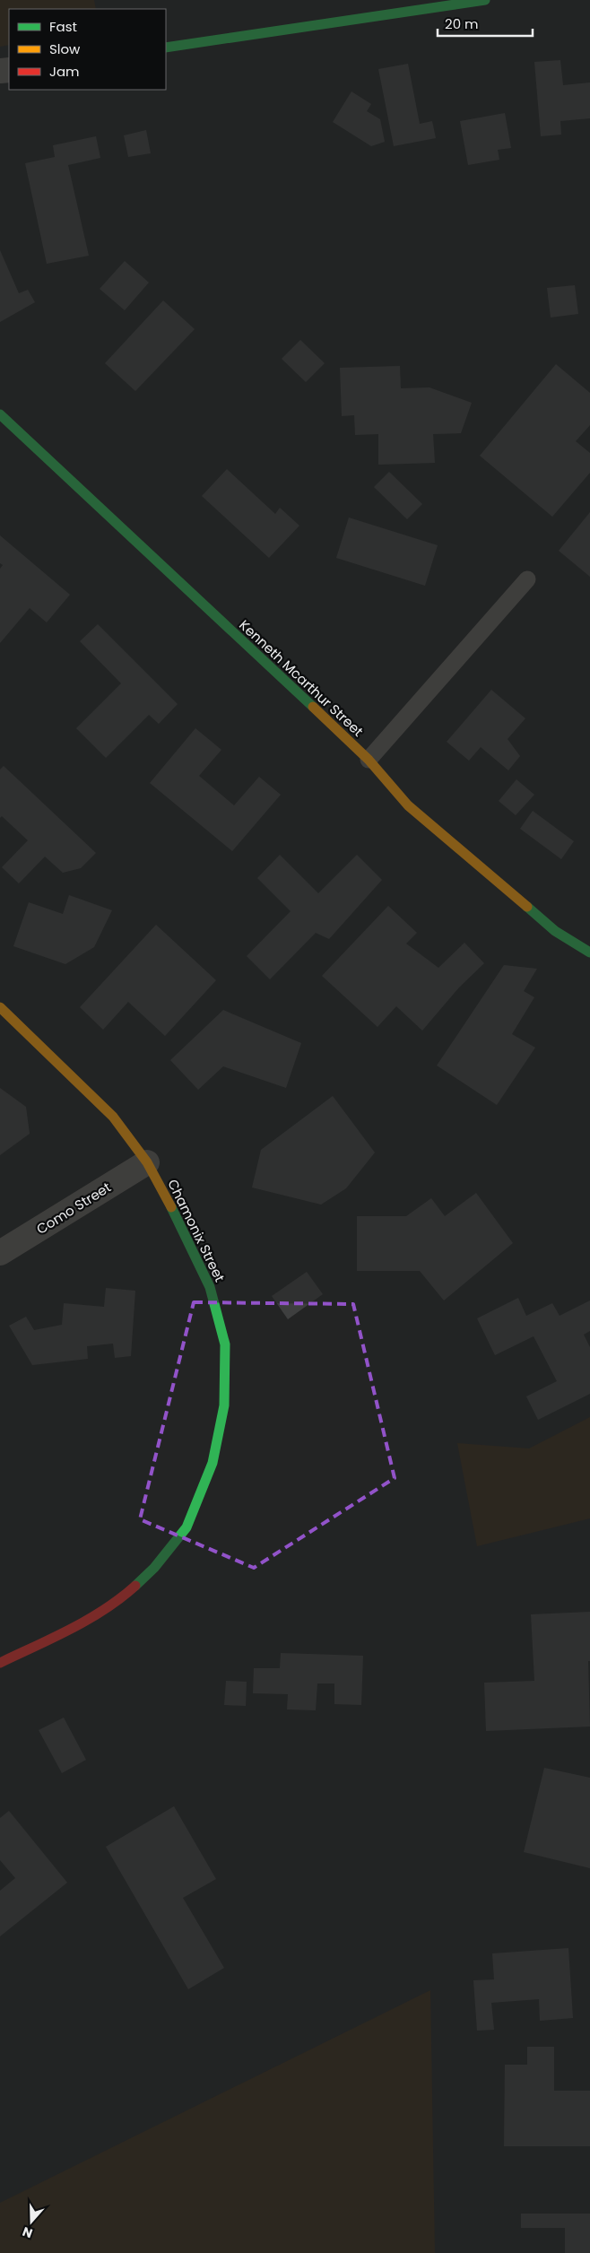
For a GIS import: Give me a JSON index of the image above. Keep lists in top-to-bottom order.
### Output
{
  "streets": {
    "street": ["Kenneth Mcarthur Street", "Como Street", "Chamonix Street"]
  },
  "crossings": [
    ["Como Street", "Chamonix Street"]
  ],
  "legend": ["Fast", "Slow", "Jam"],
  "scale_bar": "20 m",
  "north": "bottom"
}
